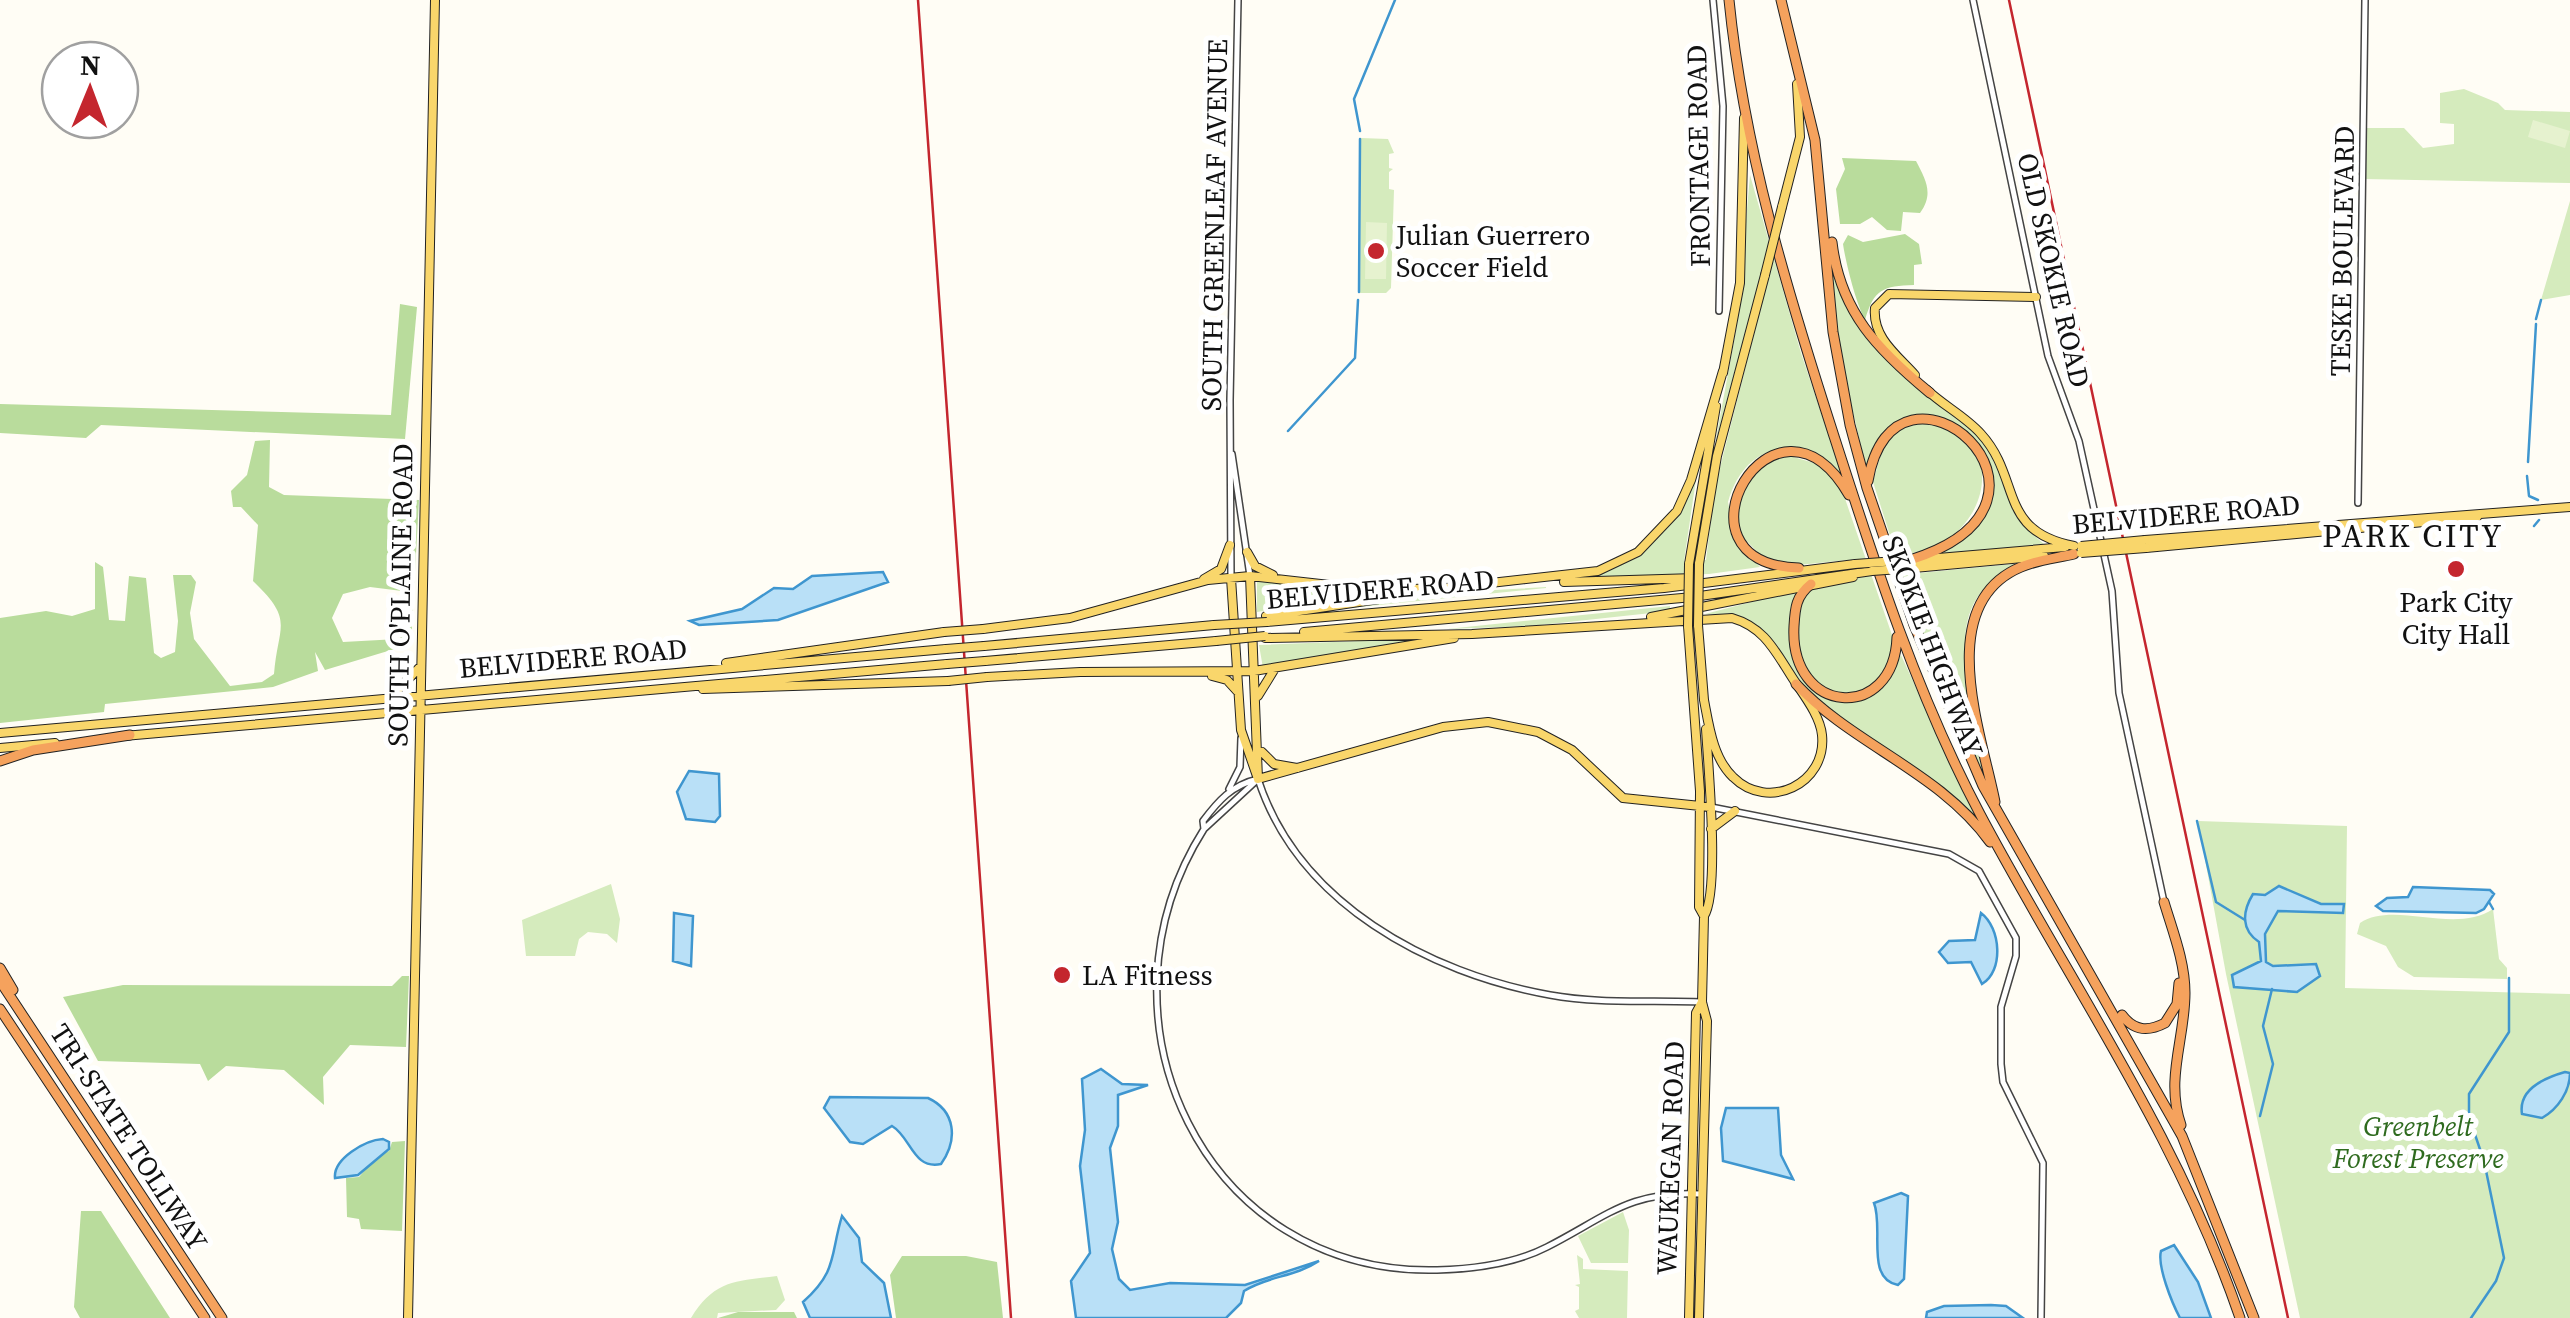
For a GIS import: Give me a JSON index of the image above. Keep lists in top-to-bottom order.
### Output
{
  "streets": {
    "highway": ["SKOKIE HIGHWAY", "TRI-STATE TOLLWAY"],
    "main road": ["BELVIDERE ROAD", "SOUTH O'PLAINE ROAD", "WAUKEGAN ROAD"],
    "street": [
      "FRONTAGE ROAD",
      "SOUTH GREENLEAF AVENUE",
      "TESKE BOULEVARD",
      "OLD SKOKIE ROAD"
    ]
  },
  "crossings": [
    ["BELVIDERE ROAD", "SOUTH O'PLAINE ROAD"]
  ],
  "districts": ["PARK CITY"],
  "parks": ["Greenbelt Forest Preserve"],
  "places": ["Julian Guerrero Soccer Field", "Park City City Hall", "LA Fitness"],
  "north": "top"
}
